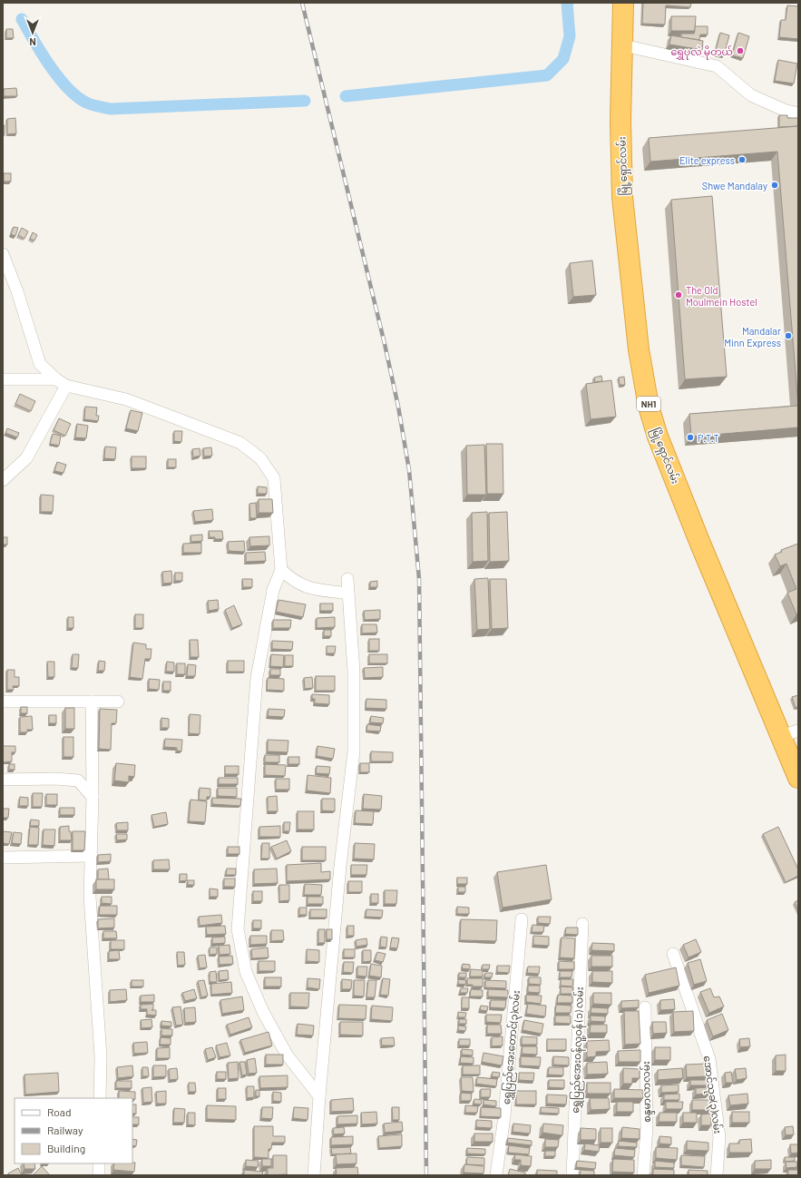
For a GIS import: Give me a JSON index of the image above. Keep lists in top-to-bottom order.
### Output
{
  "streets": {
    "highway": ["မြို့ရှောင်လမ်း", "NH1"],
    "street": [
      "ရွှေပြည်အေးတောင်(၃)လမ်း",
      "ရွှေပြည်အေးဝန်လူ့ဝန် (၁) လမ်း",
      "စန္ဒမာလာလမ်း",
      "အောင်သုခ(၃)လမ်း"
    ]
  },
  "places": [
    "ရွှေပုလဲ မိုတယ်",
    "Elite express",
    "Shwe Mandalay",
    "The Old Moulmein Hostel",
    "Mandalar Minn Express",
    "P.T.T"
  ],
  "legend": ["Road", "Railway", "Building"],
  "north": "bottom"
}
